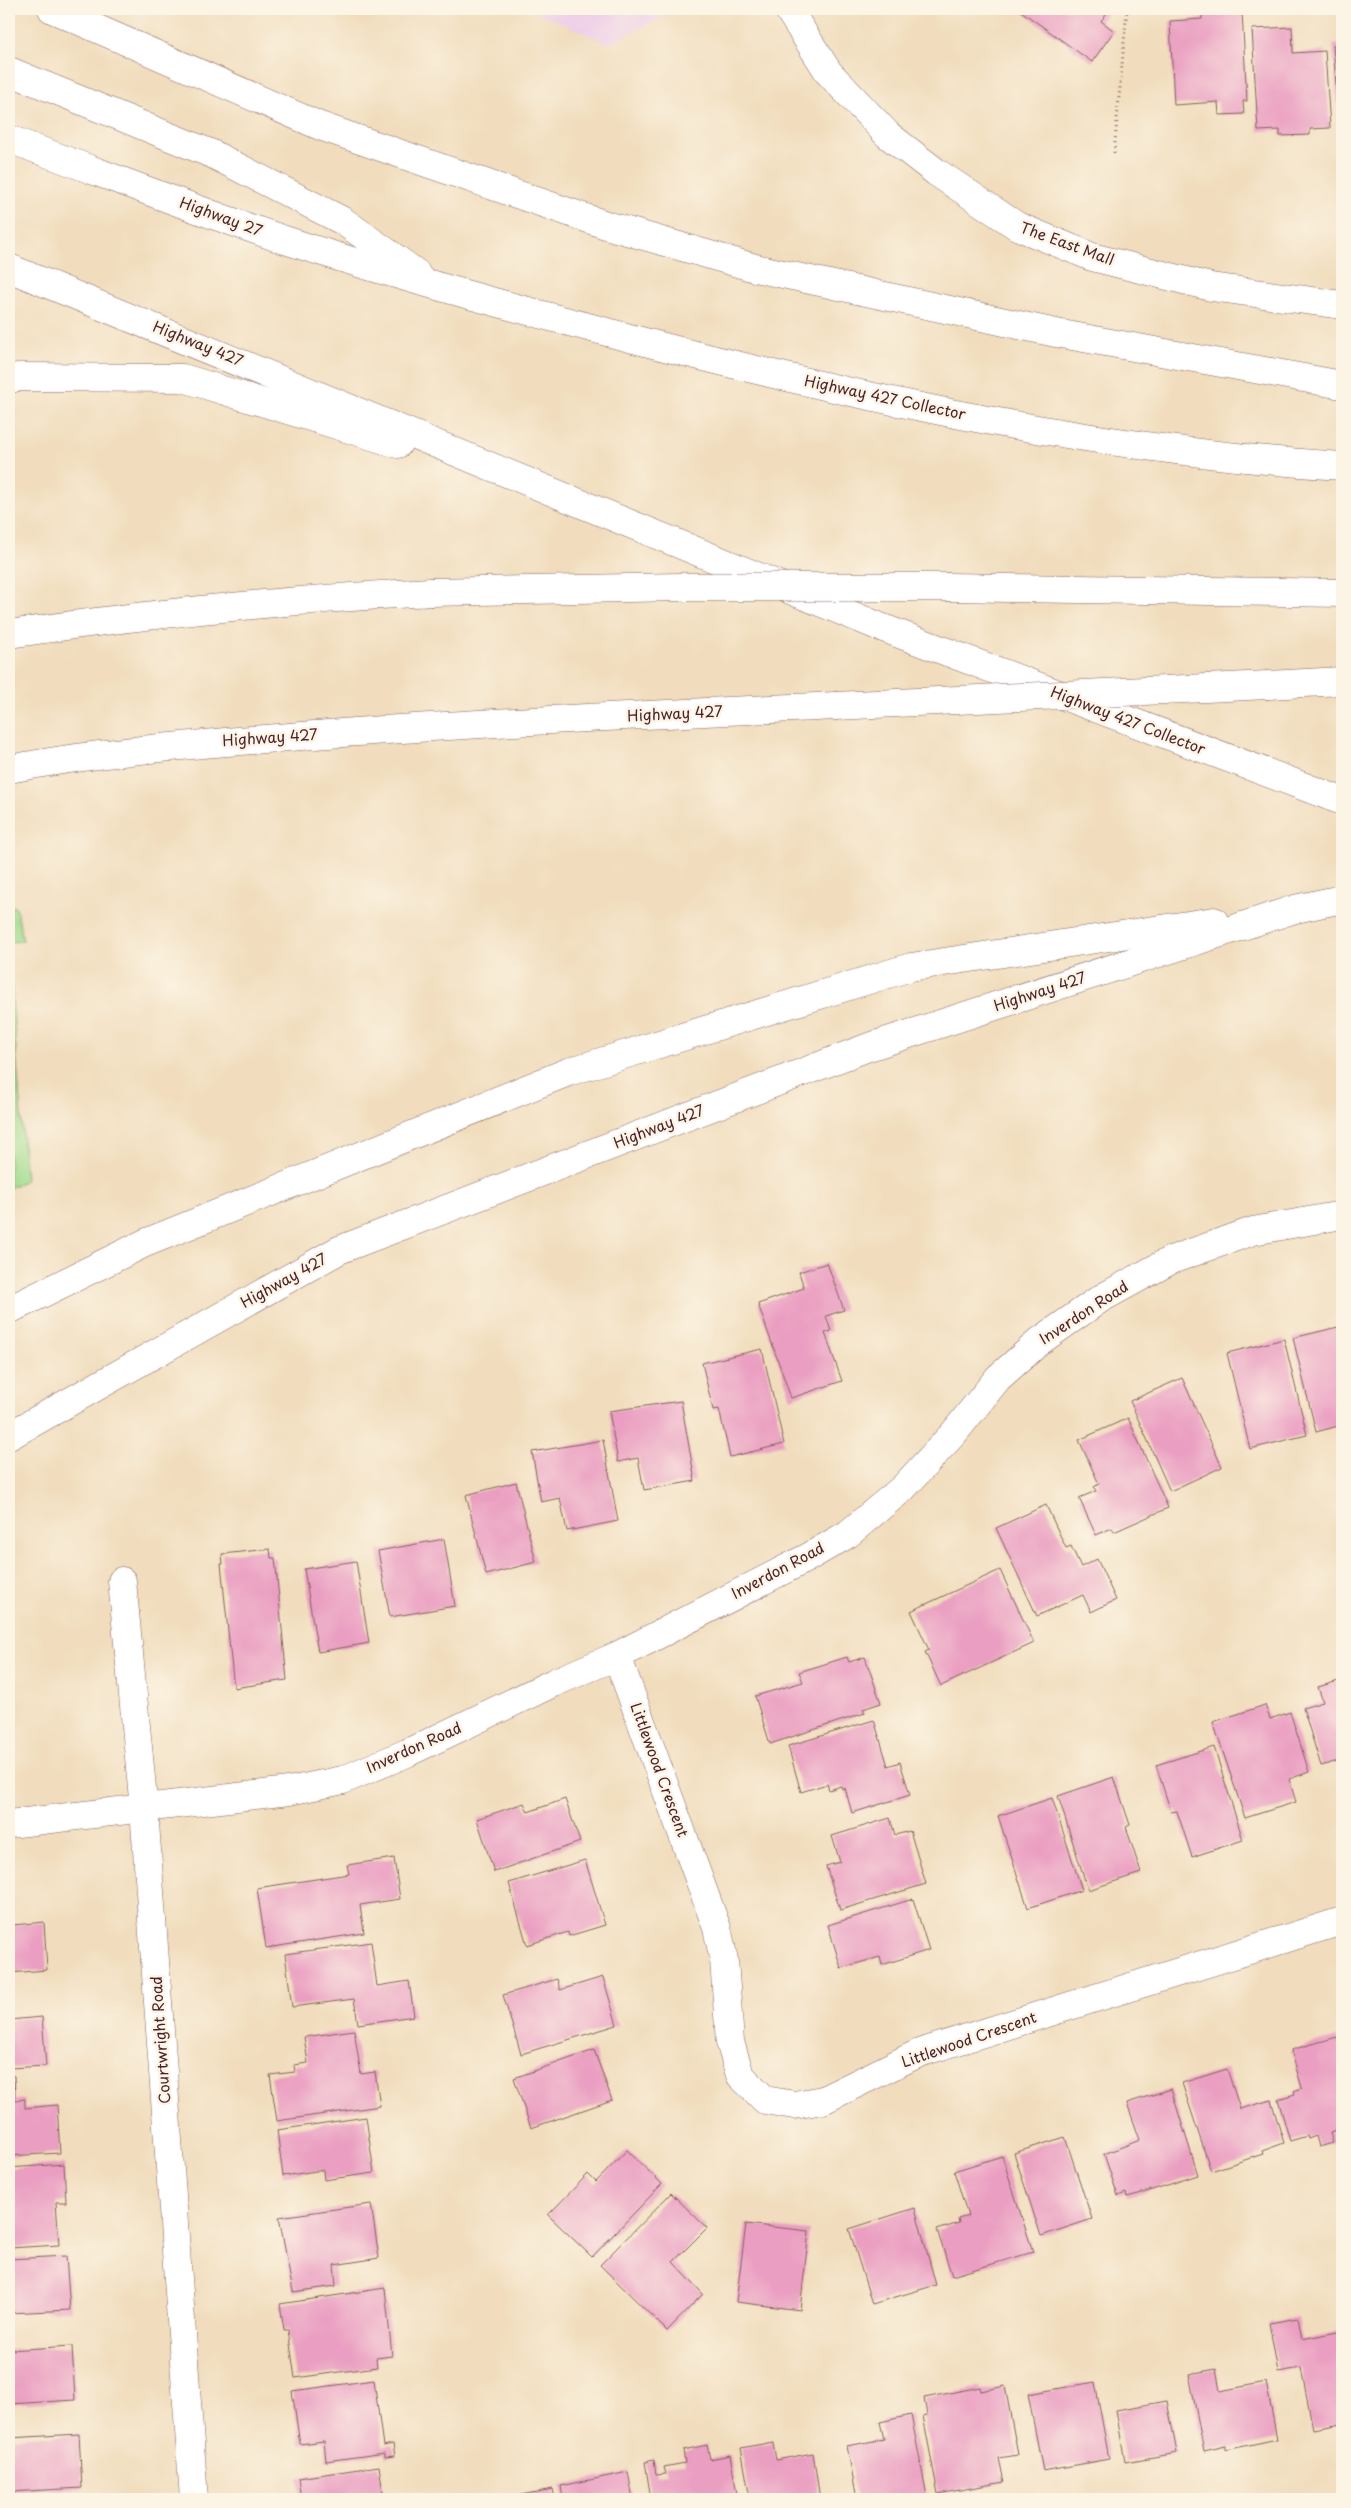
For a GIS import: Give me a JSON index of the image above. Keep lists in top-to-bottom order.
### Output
{
  "streets": {
    "main road": [
      "Highway 27",
      "The East Mall",
      "Highway 427",
      "Highway 427 Collector",
      "Inverdon Road",
      "Littlewood Crescent",
      "Courtwright Road"
    ]
  },
  "crossings": [
    ["Highway 27", "Highway 427 Collector"],
    ["Highway 427", "Highway 427 Collector"],
    ["Inverdon Road", "Littlewood Crescent"],
    ["Inverdon Road", "Courtwright Road"]
  ]
}
